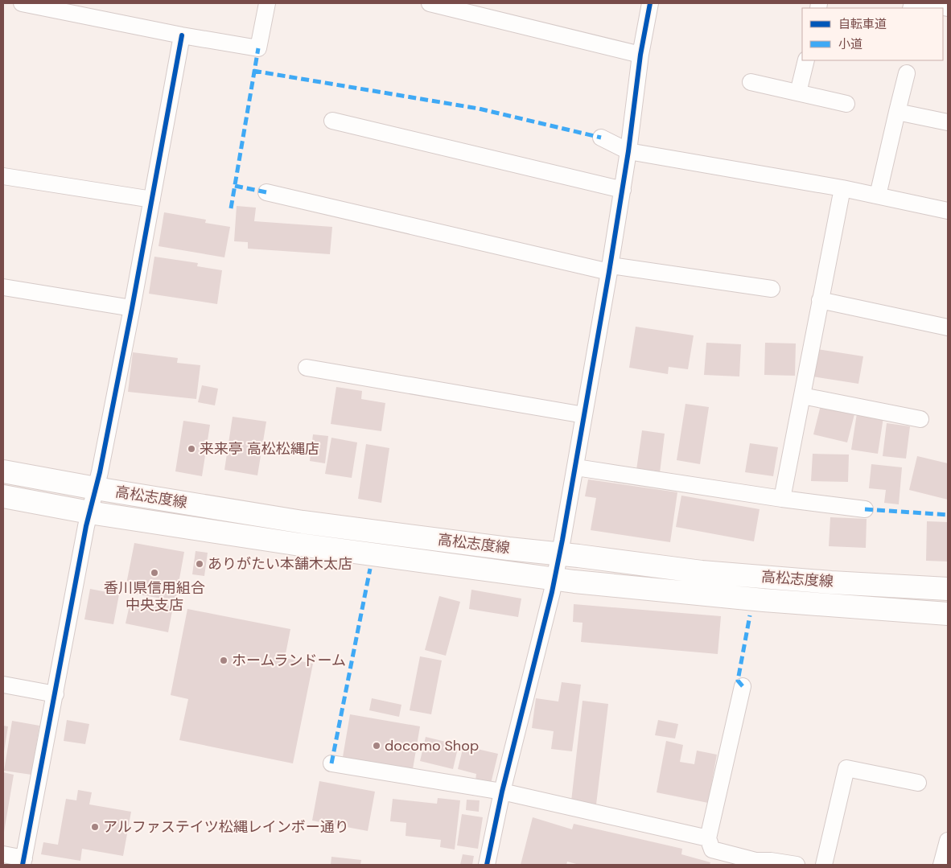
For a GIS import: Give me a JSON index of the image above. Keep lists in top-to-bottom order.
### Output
{
  "streets": {
    "main road": ["高松志度線"]
  },
  "places": [
    "来来亭 高松松縄店",
    "ありがたい本舗木太店",
    "香川県信用組合 中央支店",
    "ホームランドーム",
    "docomo Shop",
    "アルファステイツ松縄レインボー通り"
  ],
  "legend": ["自転車道", "小道"]
}
